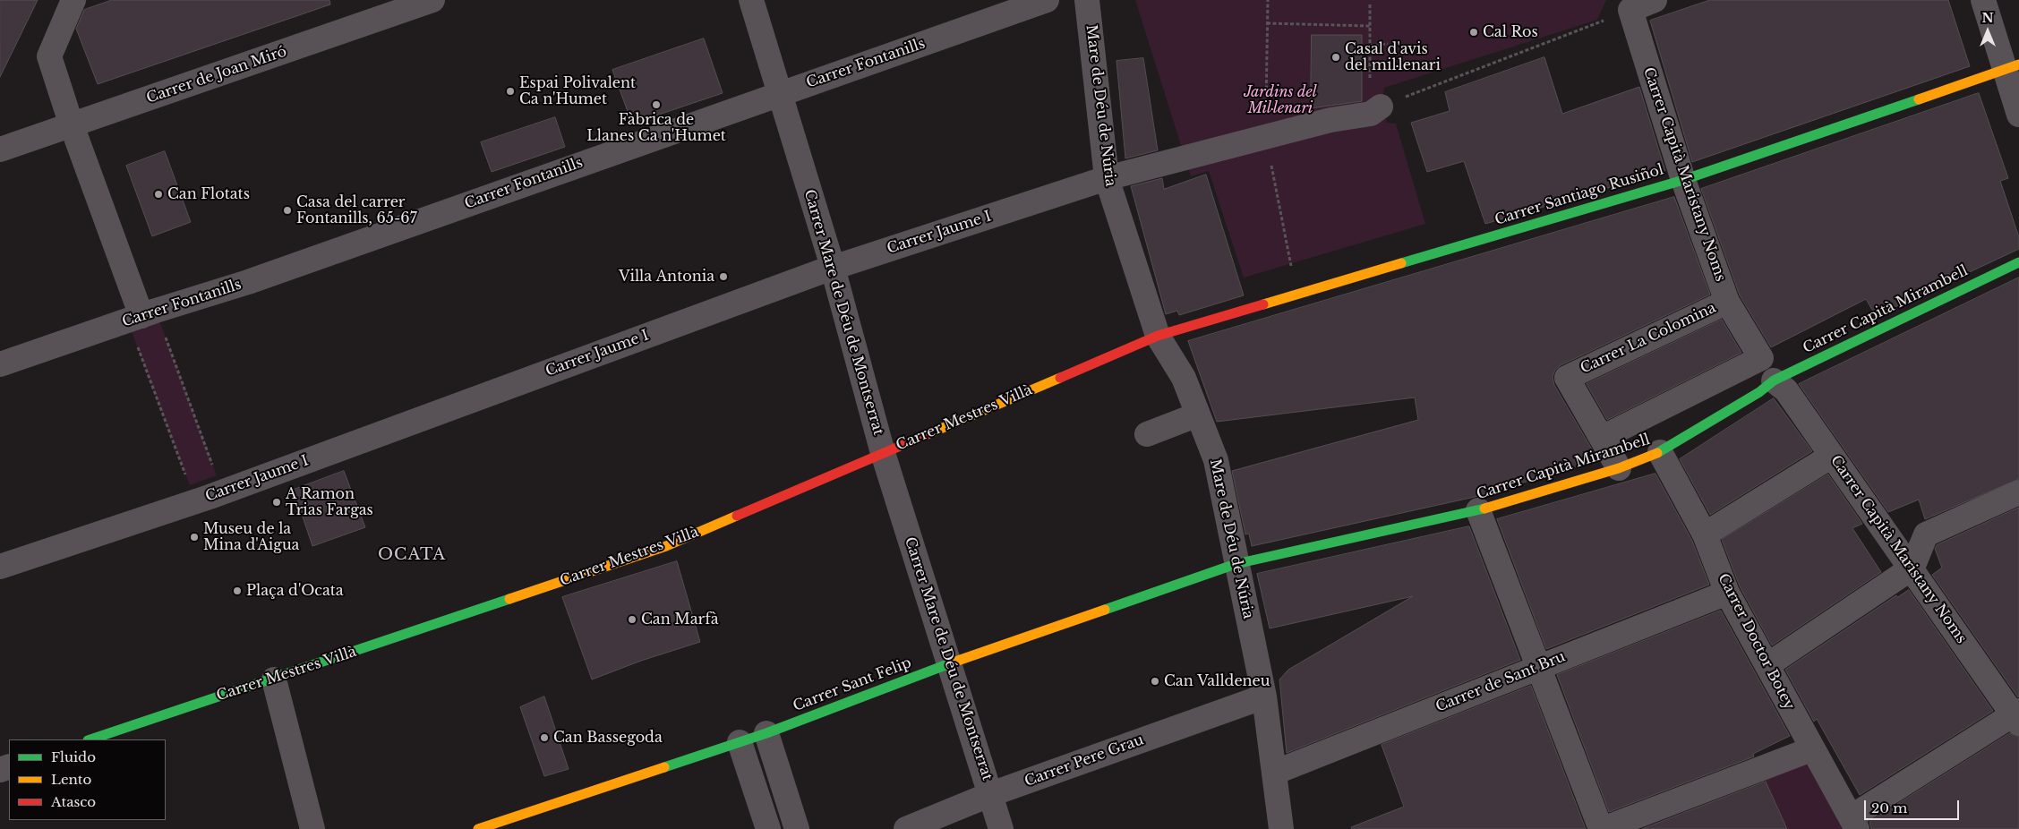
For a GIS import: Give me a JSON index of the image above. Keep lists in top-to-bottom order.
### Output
{
  "streets": {
    "street": [
      "Carrer Fontanills",
      "Carrer de Joan Miró",
      "Mare de Déu de Núria",
      "Carrer Capità Maristany Noms",
      "Carrer Santiago Rusiñol",
      "Carrer Jaume I",
      "Carrer Capità Mirambell",
      "Carrer Mare de Déu de Montserrat",
      "Carrer La Colomina",
      "Carrer Mestres Villà",
      "Carrer Doctor Botey",
      "Carrer de Sant Bru",
      "Carrer Sant Felip",
      "Carrer Pere Grau"
    ]
  },
  "crossings": [
    ["Carrer Fontanills", "Carrer Mare de Déu de Montserrat"],
    ["Mare de Déu de Núria", "Carrer Santiago Rusiñol"],
    ["Mare de Déu de Núria", "Carrer Jaume I"],
    ["Mare de Déu de Núria", "Carrer Capità Mirambell"],
    ["Mare de Déu de Núria", "Carrer Mestres Villà"],
    ["Mare de Déu de Núria", "Carrer de Sant Bru"],
    ["Mare de Déu de Núria", "Carrer Sant Felip"],
    ["Mare de Déu de Núria", "Carrer Pere Grau"],
    ["Carrer Capità Maristany Noms", "Carrer Santiago Rusiñol"],
    ["Carrer Capità Maristany Noms", "Carrer Capità Mirambell"],
    ["Carrer Capità Maristany Noms", "Carrer La Colomina"],
    ["Carrer Santiago Rusiñol", "Carrer Mestres Villà"],
    ["Carrer Jaume I", "Carrer Mare de Déu de Montserrat"],
    ["Carrer Capità Mirambell", "Carrer La Colomina"],
    ["Carrer Capità Mirambell", "Carrer Doctor Botey"],
    ["Carrer Capità Mirambell", "Carrer Sant Felip"],
    ["Carrer Mare de Déu de Montserrat", "Carrer Mestres Villà"],
    ["Carrer Mare de Déu de Montserrat", "Carrer Sant Felip"],
    ["Carrer Mare de Déu de Montserrat", "Carrer Pere Grau"],
    ["Carrer Doctor Botey", "Carrer de Sant Bru"]
  ],
  "districts": ["OCATA"],
  "parks": ["Jardins del Mil·lenari"],
  "places": [
    "Cal Ros",
    "Casal d'avis del mil·lenari",
    "Espai Polivalent Ca n'Humet",
    "Fàbrica de Llanes Ca n'Humet",
    "Can Flotats",
    "Casa del carrer Fontanills, 65-67",
    "Villa Antonia",
    "A Ramon Trias Fargas",
    "Museu de la Mina d'Aigua",
    "Plaça d'Ocata",
    "Can Marfà",
    "Can Valldeneu",
    "Can Bassegoda"
  ],
  "legend": ["Fluido", "Lento", "Atasco"],
  "scale_bar": "20 m",
  "north": "top"
}
